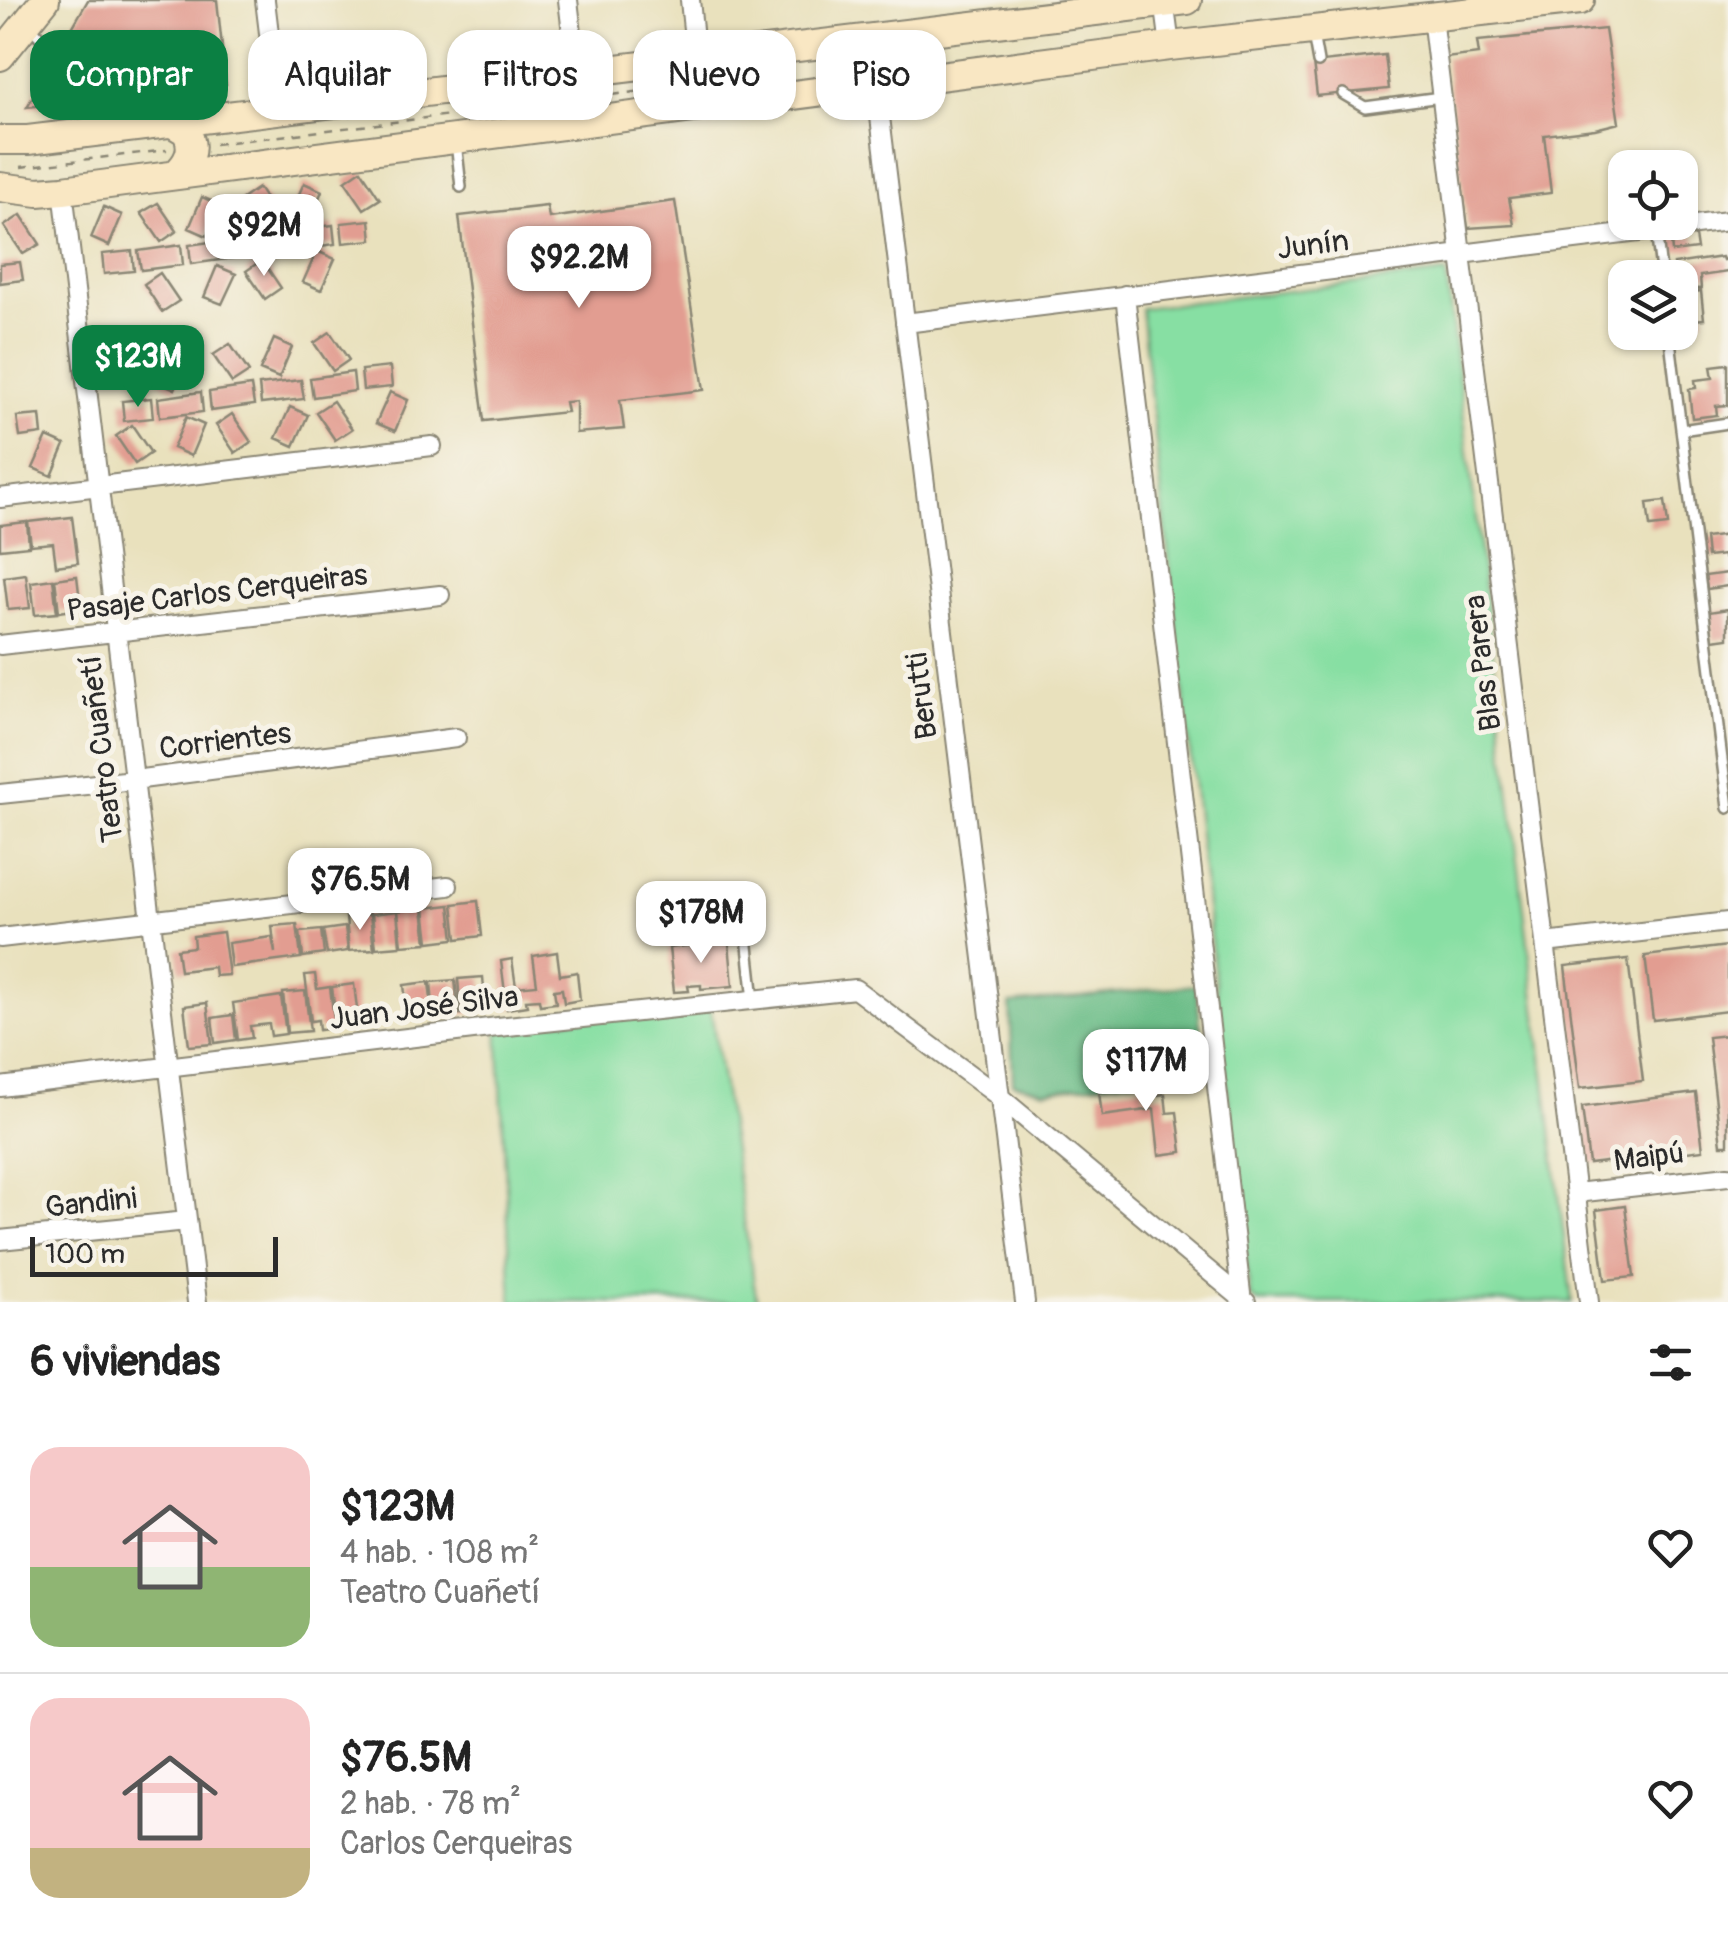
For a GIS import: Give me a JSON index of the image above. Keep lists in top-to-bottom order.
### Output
{
  "streets": {
    "street": [
      "Junín",
      "Pasaje Carlos Cerqueiras",
      "Blas Parera",
      "Berutti",
      "Corrientes",
      "Teatro Cuañetí",
      "Juan José Silva",
      "Maipú",
      "Gandini"
    ]
  },
  "crossings": [
    ["Junín", "Blas Parera"],
    ["Junín", "Berutti"],
    ["Pasaje Carlos Cerqueiras", "Teatro Cuañetí"],
    ["Blas Parera", "Maipú"],
    ["Berutti", "Juan José Silva"],
    ["Corrientes", "Teatro Cuañetí"],
    ["Teatro Cuañetí", "Juan José Silva"],
    ["Teatro Cuañetí", "Gandini"]
  ],
  "scale_bar": "100 m",
  "page": {
    "chip": [
      "Comprar",
      "Alquilar",
      "Filtros",
      "Nuevo",
      "Piso"
    ],
    "price": [
      "$92M",
      "$92.2M",
      "$123M",
      "$76.5M",
      "$178M",
      "$117M"
    ],
    "scale": "100 m",
    "heading": "6 viviendas",
    "list": [
      {
        "name": "$123M",
        "note": "4 hab. · 108 m² · Teatro Cuañetí"
      },
      {
        "name": "$76.5M",
        "note": "2 hab. · 78 m² · Carlos Cerqueiras"
      }
    ]
  }
}
